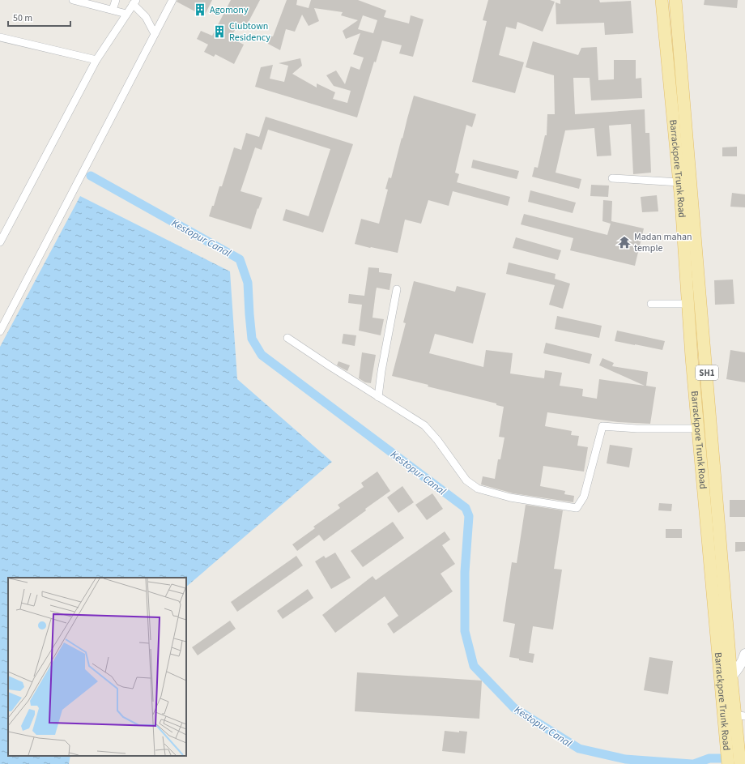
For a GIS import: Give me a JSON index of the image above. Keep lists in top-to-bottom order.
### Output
{
  "streets": {
    "main road": ["Barrackpore Trunk Road", "SH1"]
  },
  "water": ["Kestopur Canal"],
  "places": {
    "building": ["Agomony", "Clubtown Residency"],
    "temple": ["Madan mahan temple"]
  },
  "scale_bar": "50 m"
}
